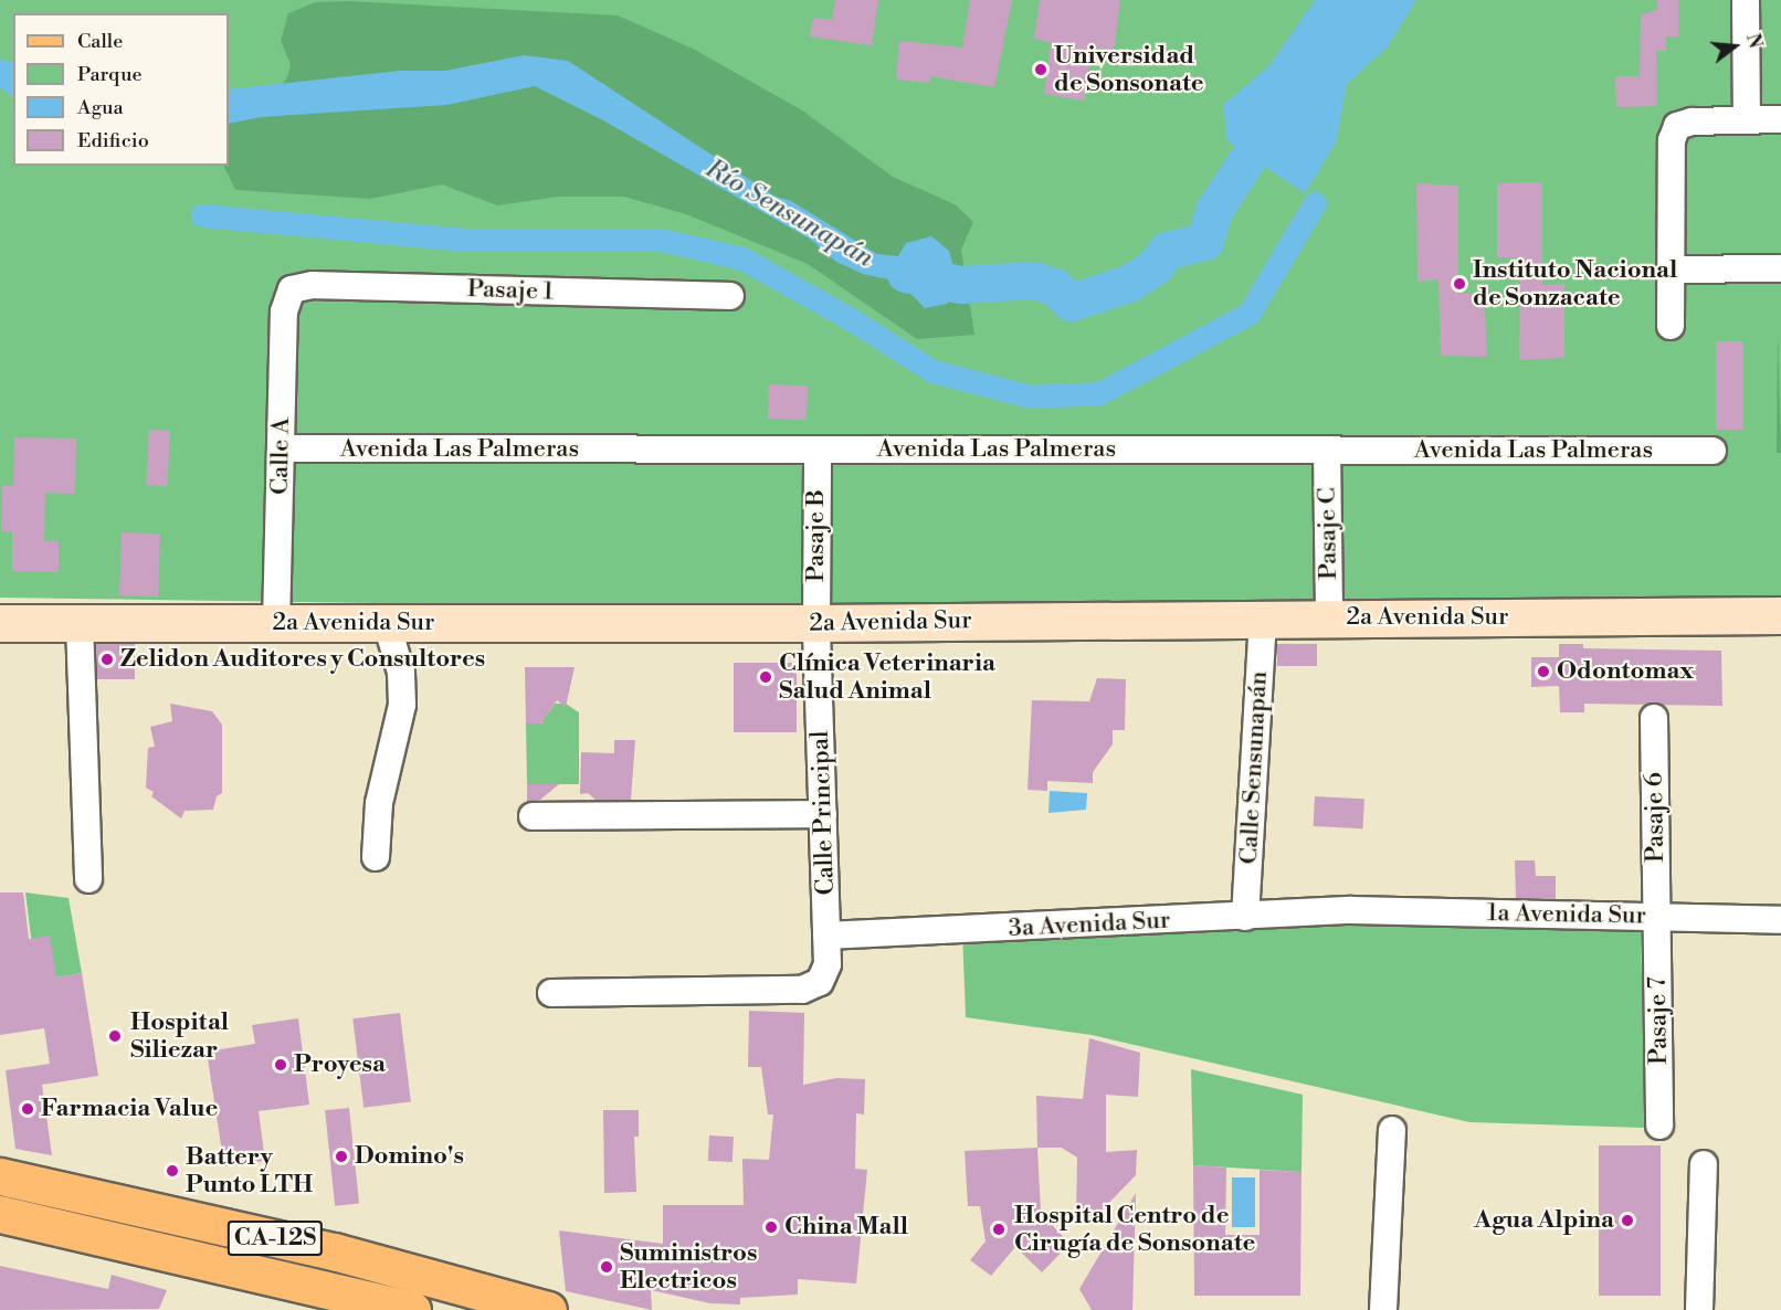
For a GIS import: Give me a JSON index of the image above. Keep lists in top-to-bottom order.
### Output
{
  "streets": {
    "main road": ["CA-12S"],
    "street": [
      "Pasaje 1",
      "Avenida Las Palmeras",
      "Calle A",
      "Pasaje C",
      "Pasaje B",
      "2a Avenida Sur",
      "Calle Sensunapán",
      "Calle Principal",
      "Pasaje 6",
      "1a Avenida Sur",
      "3a Avenida Sur",
      "Pasaje 7"
    ]
  },
  "crossings": [
    ["Pasaje 1", "Calle A"],
    ["Avenida Las Palmeras", "Calle A"],
    ["Avenida Las Palmeras", "Pasaje C"],
    ["Avenida Las Palmeras", "Pasaje B"],
    ["Calle A", "2a Avenida Sur"],
    ["Pasaje C", "2a Avenida Sur"],
    ["Pasaje B", "2a Avenida Sur"],
    ["Pasaje B", "Calle Principal"],
    ["2a Avenida Sur", "Calle Sensunapán"],
    ["2a Avenida Sur", "Calle Principal"],
    ["Calle Sensunapán", "3a Avenida Sur"],
    ["Calle Principal", "3a Avenida Sur"],
    ["Pasaje 6", "1a Avenida Sur"],
    ["Pasaje 6", "Pasaje 7"],
    ["1a Avenida Sur", "3a Avenida Sur"],
    ["1a Avenida Sur", "Pasaje 7"]
  ],
  "water": ["Río Sensunapán"],
  "places": [
    "Universidad de Sonsonate",
    "Instituto Nacional de Sonzacate",
    "Zelidon Auditores y Consultores",
    "Odontomax",
    "Clínica Veterinaria Salud Animal",
    "Hospital Siliezar",
    "Proyesa",
    "Farmacia Value",
    "Domino's",
    "Battery Punto LTH",
    "Agua Alpina",
    "China Mall",
    "Hospital Centro de Cirugía de Sonsonate",
    "Suministros Electricos"
  ],
  "legend": [
    "Calle",
    "Parque",
    "Agua",
    "Edificio"
  ],
  "north": "right"
}
